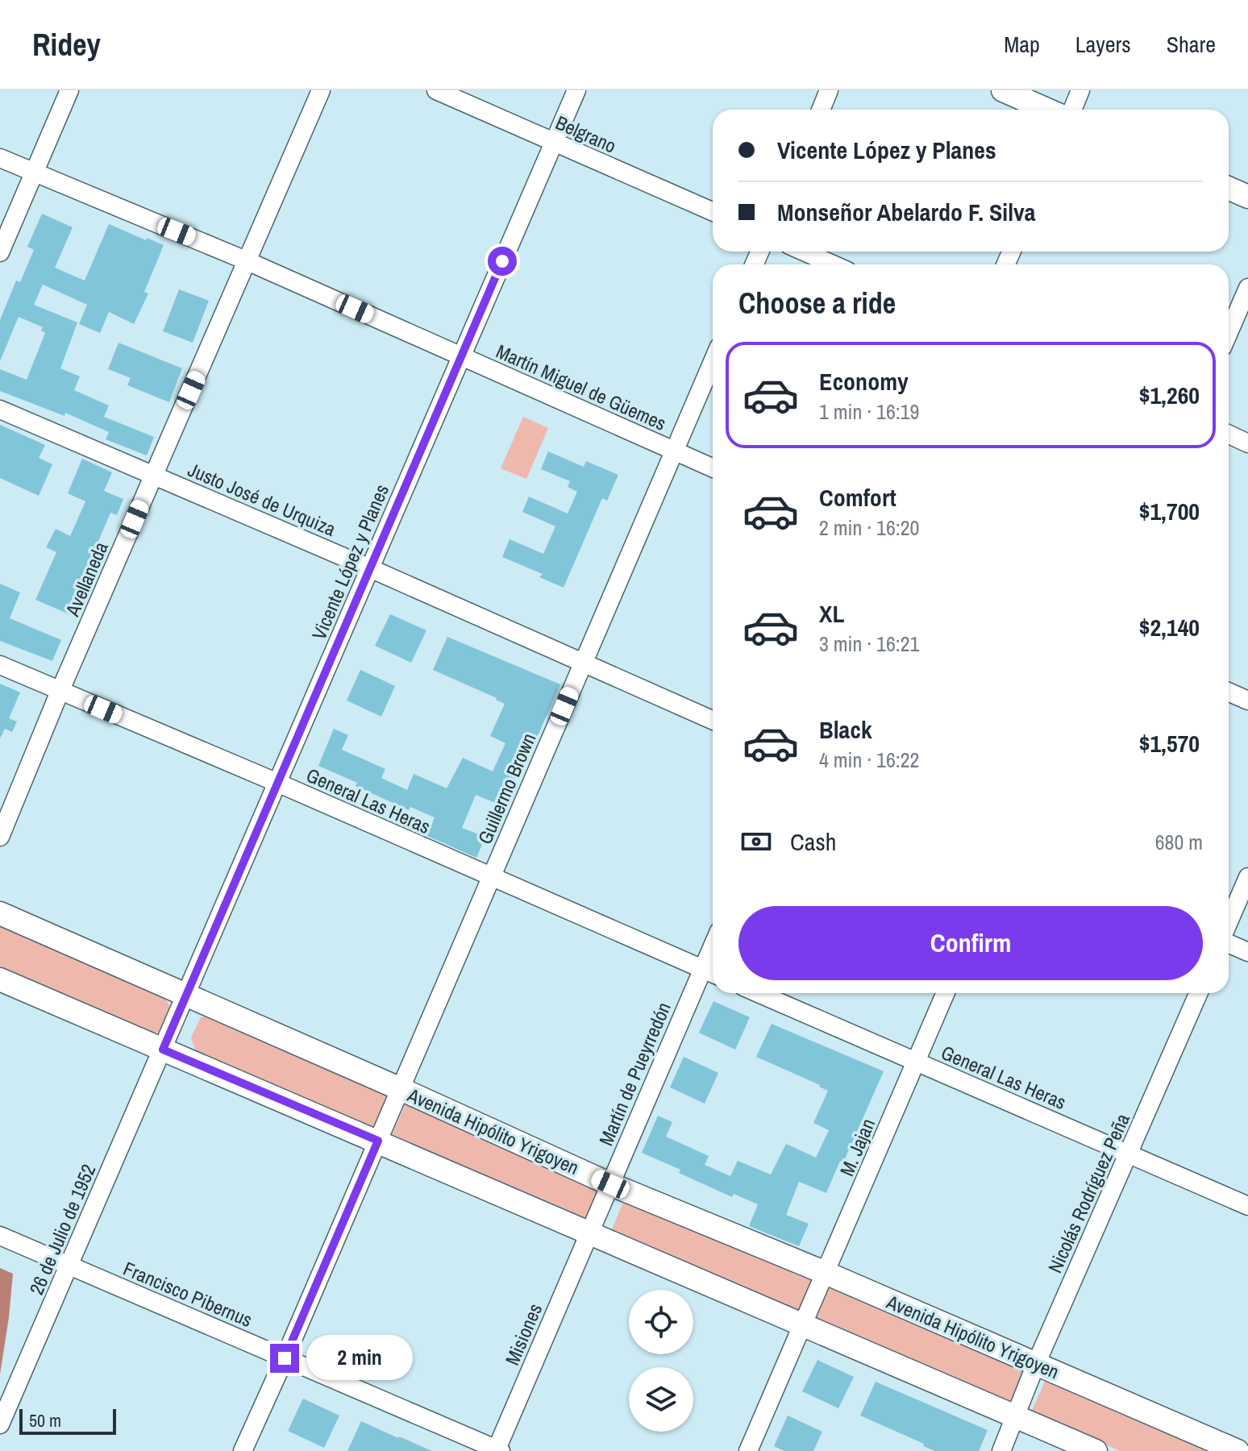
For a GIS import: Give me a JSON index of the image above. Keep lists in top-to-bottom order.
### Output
{
  "streets": {
    "main road": ["Avenida Hipólito Yrigoyen"],
    "street": [
      "Belgrano",
      "Martín Miguel de Güemes",
      "Justo José de Urquiza",
      "Vicente López y Planes",
      "Avellaneda",
      "Guillermo Brown",
      "General Las Heras",
      "Martín de Pueyrredón",
      "M. Jajan",
      "Nicolás Rodríguez Peña",
      "26 de Julio de 1952",
      "Francisco Pibernus",
      "Misiones"
    ]
  },
  "crossings": [
    ["Belgrano", "Vicente López y Planes"],
    ["Martín Miguel de Güemes", "Vicente López y Planes"],
    ["Martín Miguel de Güemes", "Avellaneda"],
    ["Martín Miguel de Güemes", "Guillermo Brown"],
    ["Justo José de Urquiza", "Vicente López y Planes"],
    ["Justo José de Urquiza", "Avellaneda"],
    ["Justo José de Urquiza", "Guillermo Brown"],
    ["Vicente López y Planes", "General Las Heras"],
    ["Vicente López y Planes", "Avenida Hipólito Yrigoyen"],
    ["Vicente López y Planes", "26 de Julio de 1952"],
    ["Avellaneda", "General Las Heras"],
    ["Guillermo Brown", "General Las Heras"],
    ["Guillermo Brown", "Avenida Hipólito Yrigoyen"],
    ["Guillermo Brown", "Francisco Pibernus"],
    ["General Las Heras", "Martín de Pueyrredón"],
    ["General Las Heras", "M. Jajan"],
    ["General Las Heras", "Nicolás Rodríguez Peña"],
    ["Martín de Pueyrredón", "Avenida Hipólito Yrigoyen"],
    ["Martín de Pueyrredón", "Misiones"],
    ["Avenida Hipólito Yrigoyen", "M. Jajan"],
    ["Avenida Hipólito Yrigoyen", "Nicolás Rodríguez Peña"],
    ["26 de Julio de 1952", "Francisco Pibernus"],
    ["Francisco Pibernus", "Misiones"]
  ],
  "scale_bar": "50 m",
  "page": {
    "header": "Ridey",
    "nav": ["Map", "Layers", "Share"],
    "banner": ["Vicente López y Planes", "Monseñor Abelardo F. Silva"],
    "heading": "Choose a ride",
    "list": [
      {
        "name": "Economy",
        "note": "1 min · 16:19",
        "value": "$1,260"
      },
      {
        "name": "Comfort",
        "note": "2 min · 16:20",
        "value": "$1,700"
      },
      {
        "name": "XL",
        "note": "3 min · 16:21",
        "value": "$2,140"
      },
      {
        "name": "Black",
        "note": "4 min · 16:22",
        "value": "$1,570"
      }
    ],
    "pay": ["Cash", "680 m"],
    "buttons": "Confirm",
    "bubble": "2 min",
    "scale": "50 m"
  }
}
